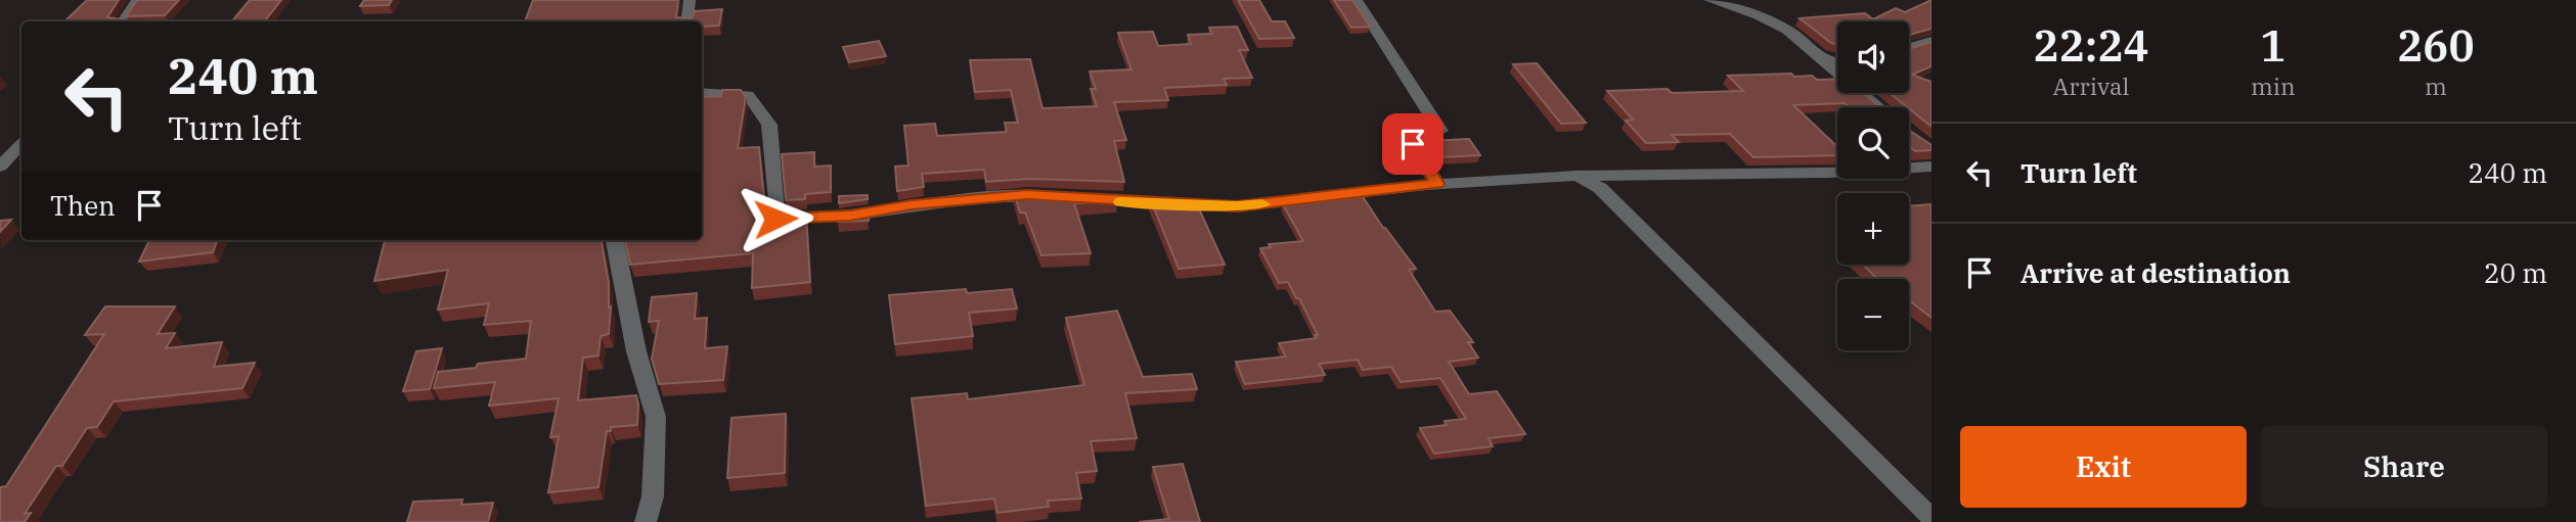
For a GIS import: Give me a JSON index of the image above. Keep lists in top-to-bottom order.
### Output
{
  "page": {
    "eta": [
      "22:24",
      "Arrival",
      "1",
      "min",
      "260",
      "m"
    ],
    "map_buttons": ["+", "−"],
    "turn": ["240 m", "Turn left"],
    "list": [
      {
        "name": "Turn left",
        "value": "240 m"
      },
      {
        "name": "Arrive at destination",
        "value": "20 m"
      }
    ],
    "then": "Then",
    "buttons": ["Exit", "Share"]
  }
}
